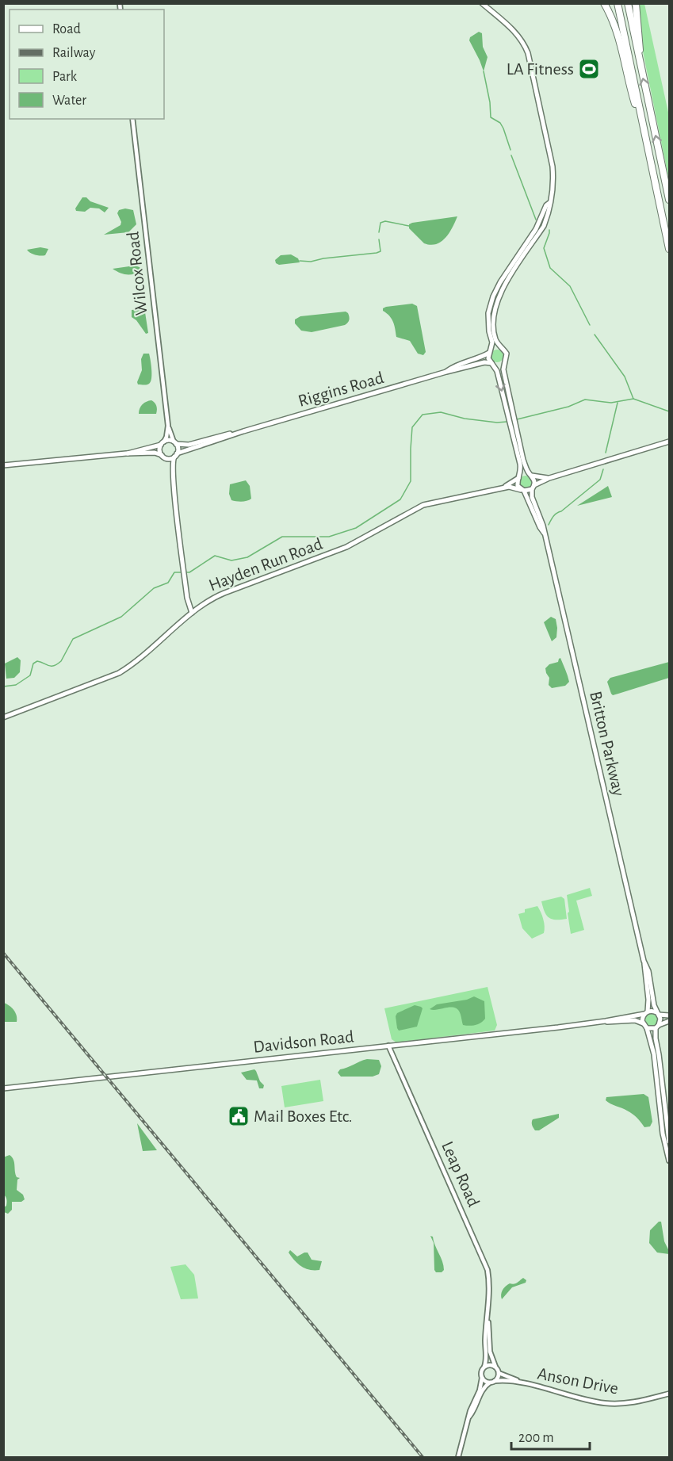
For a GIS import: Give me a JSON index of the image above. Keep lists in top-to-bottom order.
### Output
{
  "streets": {
    "main road": [
      "Riggins Road",
      "Hayden Run Road",
      "Britton Parkway",
      "Davidson Road"
    ],
    "street": ["Wilcox Road", "Leap Road", "Anson Drive"]
  },
  "crossings": [
    ["Wilcox Road", "Riggins Road"],
    ["Hayden Run Road", "Britton Parkway"],
    ["Britton Parkway", "Davidson Road"],
    ["Davidson Road", "Leap Road"],
    ["Leap Road", "Anson Drive"]
  ],
  "places": {
    "sports": ["LA Fitness"],
    "public building": ["Mail Boxes Etc."]
  },
  "legend": [
    "Road",
    "Railway",
    "Park",
    "Water"
  ],
  "scale_bar": "200 m"
}
